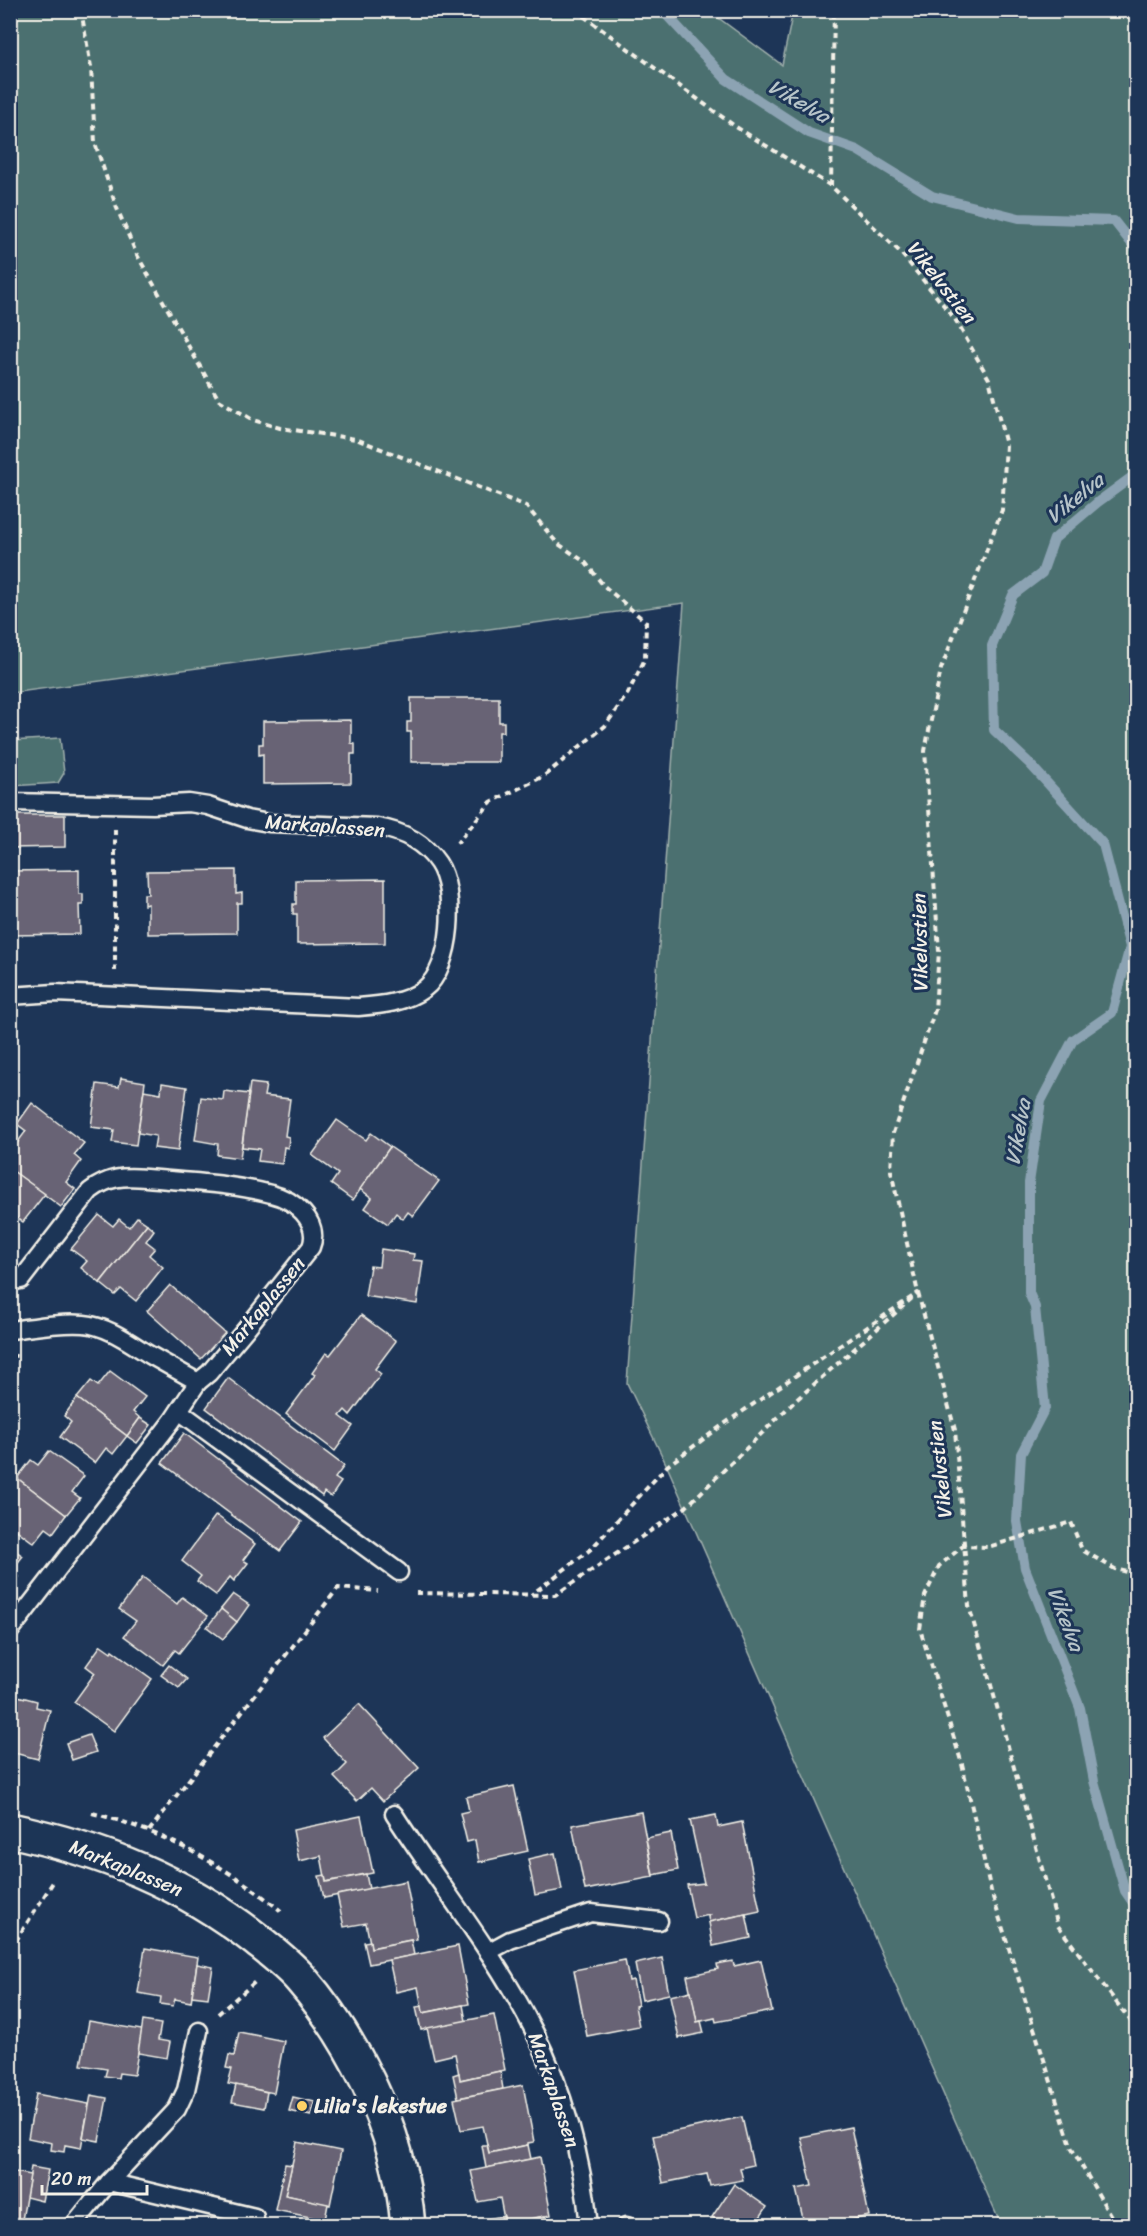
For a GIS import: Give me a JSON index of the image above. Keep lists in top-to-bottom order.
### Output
{
  "streets": {
    "street": ["Markaplassen"],
    "path": ["Vikelvstien"]
  },
  "water": ["Vikelva"],
  "places": ["Lilia's lekestue"],
  "scale_bar": "20 m"
}
